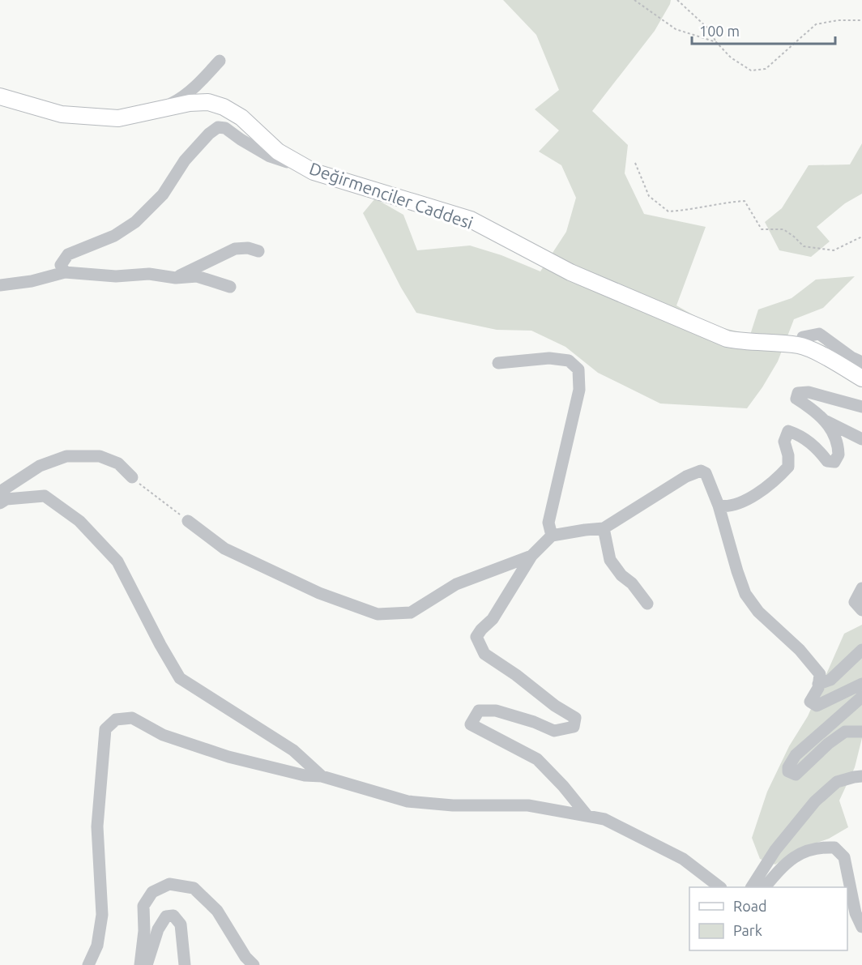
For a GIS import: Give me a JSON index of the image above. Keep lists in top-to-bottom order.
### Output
{
  "streets": {
    "main road": ["Değirmenciler Caddesi"]
  },
  "legend": ["Road", "Park"],
  "scale_bar": "100 m"
}
